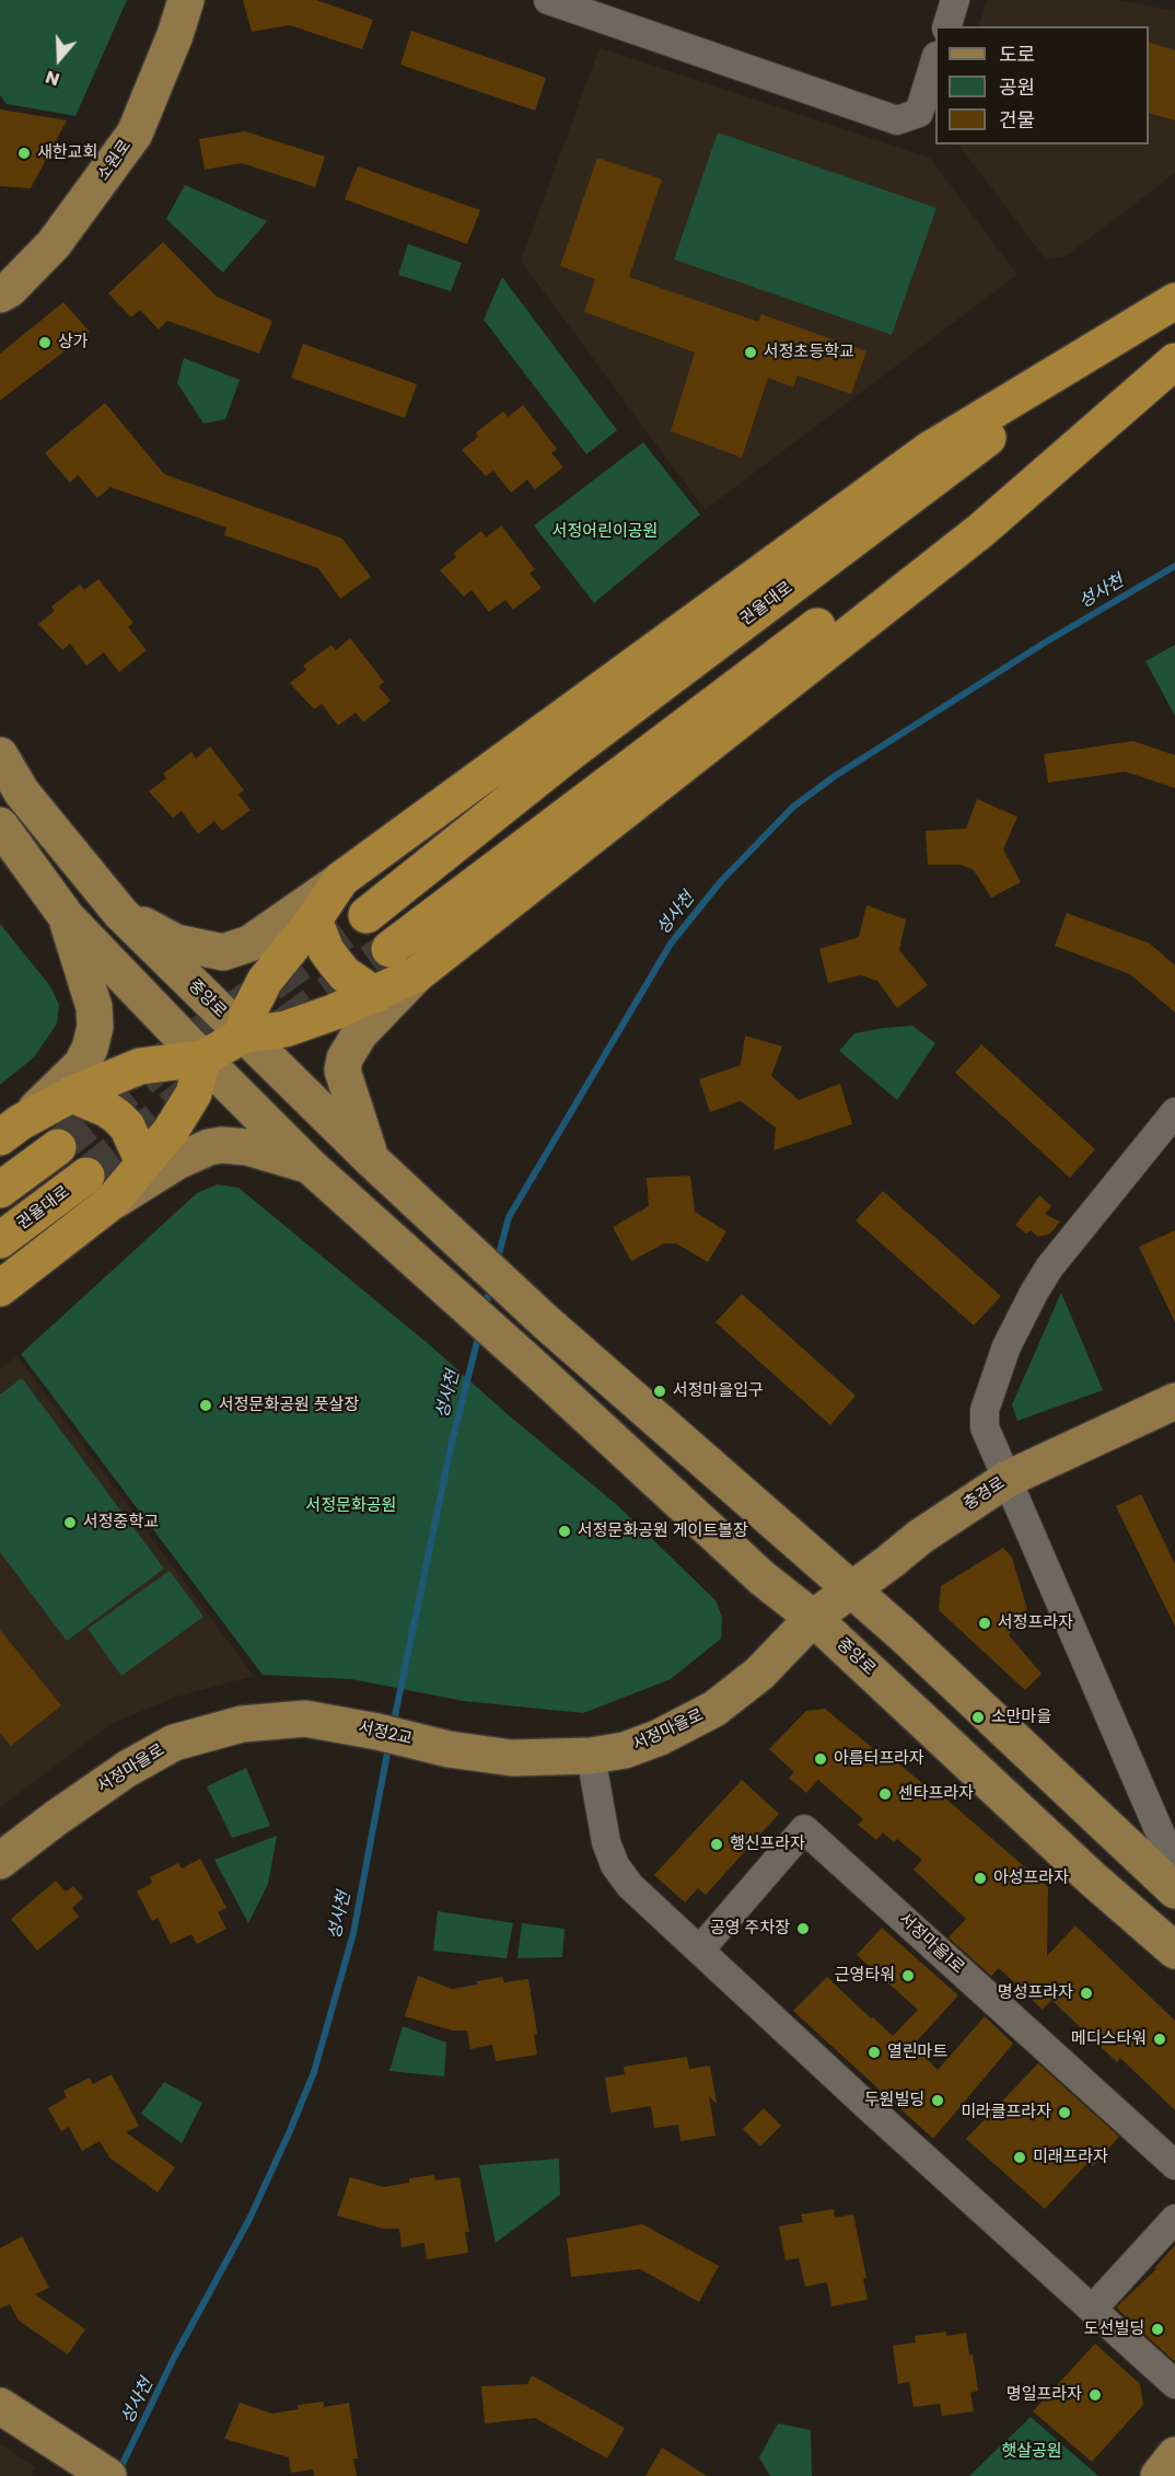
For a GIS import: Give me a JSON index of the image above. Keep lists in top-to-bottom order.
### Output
{
  "streets": {
    "highway": ["권율대로"],
    "main road": [
      "소원로",
      "중앙로",
      "충경로",
      "서정마을로",
      "서정2교"
    ],
    "street": ["서정마을1로"]
  },
  "crossings": [
    ["중앙로", "충경로"],
    ["중앙로", "서정마을로"],
    ["충경로", "서정마을로"],
    ["서정마을로", "서정2교"]
  ],
  "water": ["성사천"],
  "parks": ["서정어린이공원", "서정문화공원", "햇살공원"],
  "places": [
    "새한교회",
    "상가",
    "서정초등학교",
    "서정마을입구",
    "서정문화공원 풋살장",
    "서정중학교",
    "서정문화공원 게이트볼장",
    "서정프라자",
    "소만마을",
    "아름터프라자",
    "센타프라자",
    "행신프라자",
    "아성프라자",
    "공영 주차장",
    "근영타워",
    "명성프라자",
    "메디스타워",
    "열린마트",
    "두원빌딩",
    "미라클프라자",
    "미래프라자",
    "도선빌딩",
    "명일프라자"
  ],
  "legend": ["도로", "공원", "건물"],
  "north": "bottom"
}
